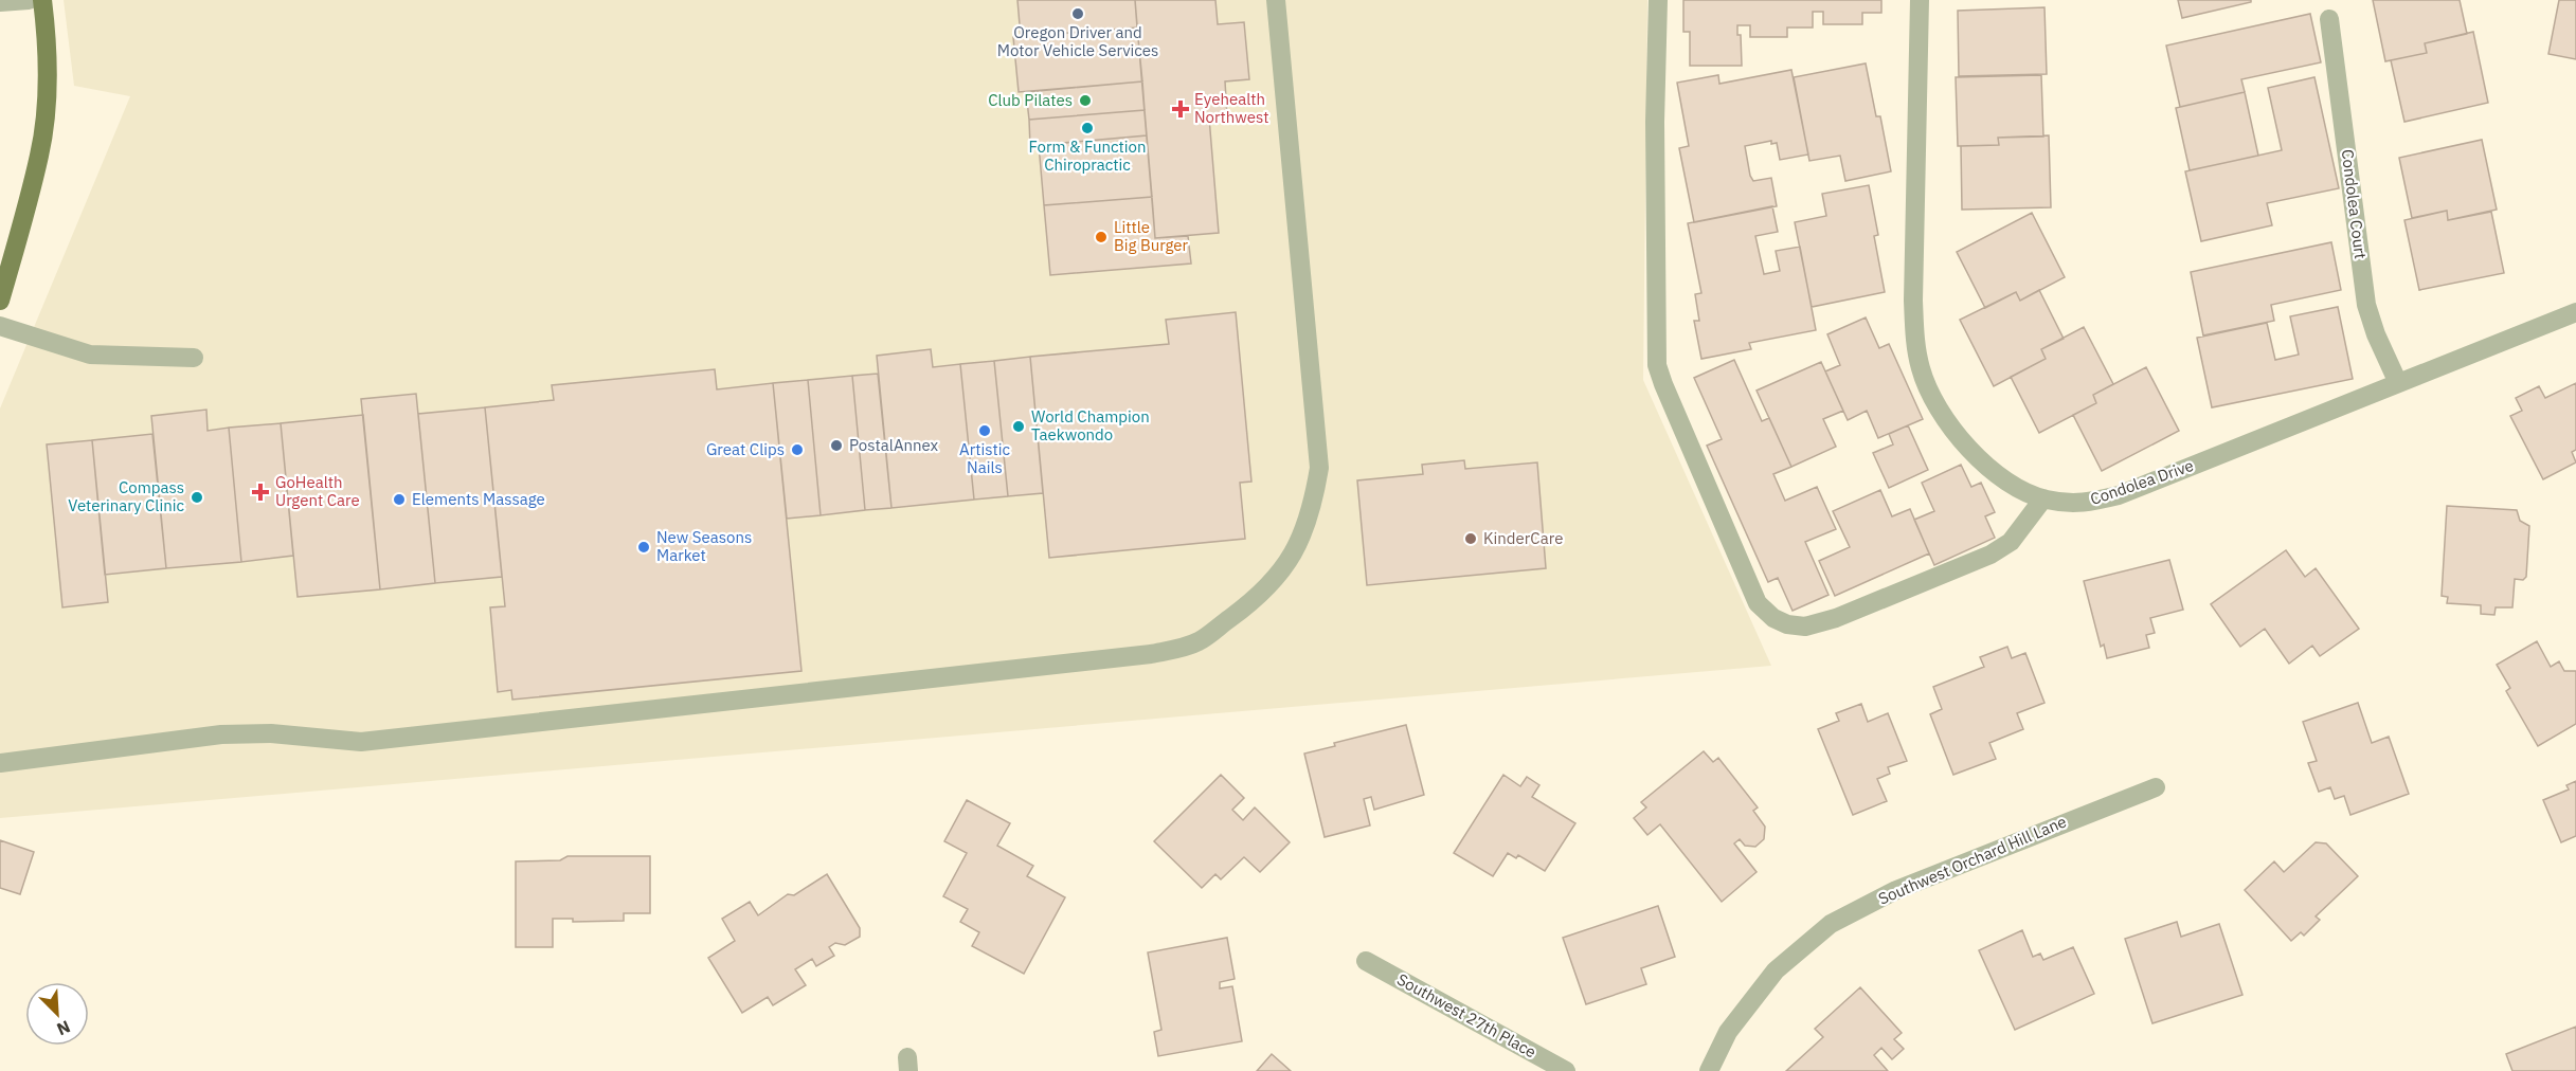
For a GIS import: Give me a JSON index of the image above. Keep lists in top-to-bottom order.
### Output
{
  "streets": {
    "street": [
      "Condolea Court",
      "Condolea Drive",
      "Southwest Orchard Hill Lane",
      "Southwest 27th Place"
    ]
  },
  "crossings": [
    ["Condolea Court", "Condolea Drive"]
  ],
  "places": {
    "other": [
      "Oregon Driver and Motor Vehicle Services",
      "Club Pilates",
      "Form & Function Chiropractic",
      "Little Big Burger",
      "World Champion Taekwondo",
      "Artistic Nails",
      "PostalAnnex",
      "Great Clips",
      "Compass Veterinary Clinic",
      "Elements Massage",
      "KinderCare",
      "New Seasons Market"
    ],
    "health": ["Eyehealth Northwest", "GoHealth Urgent Care"]
  },
  "north": "bottom right"
}
